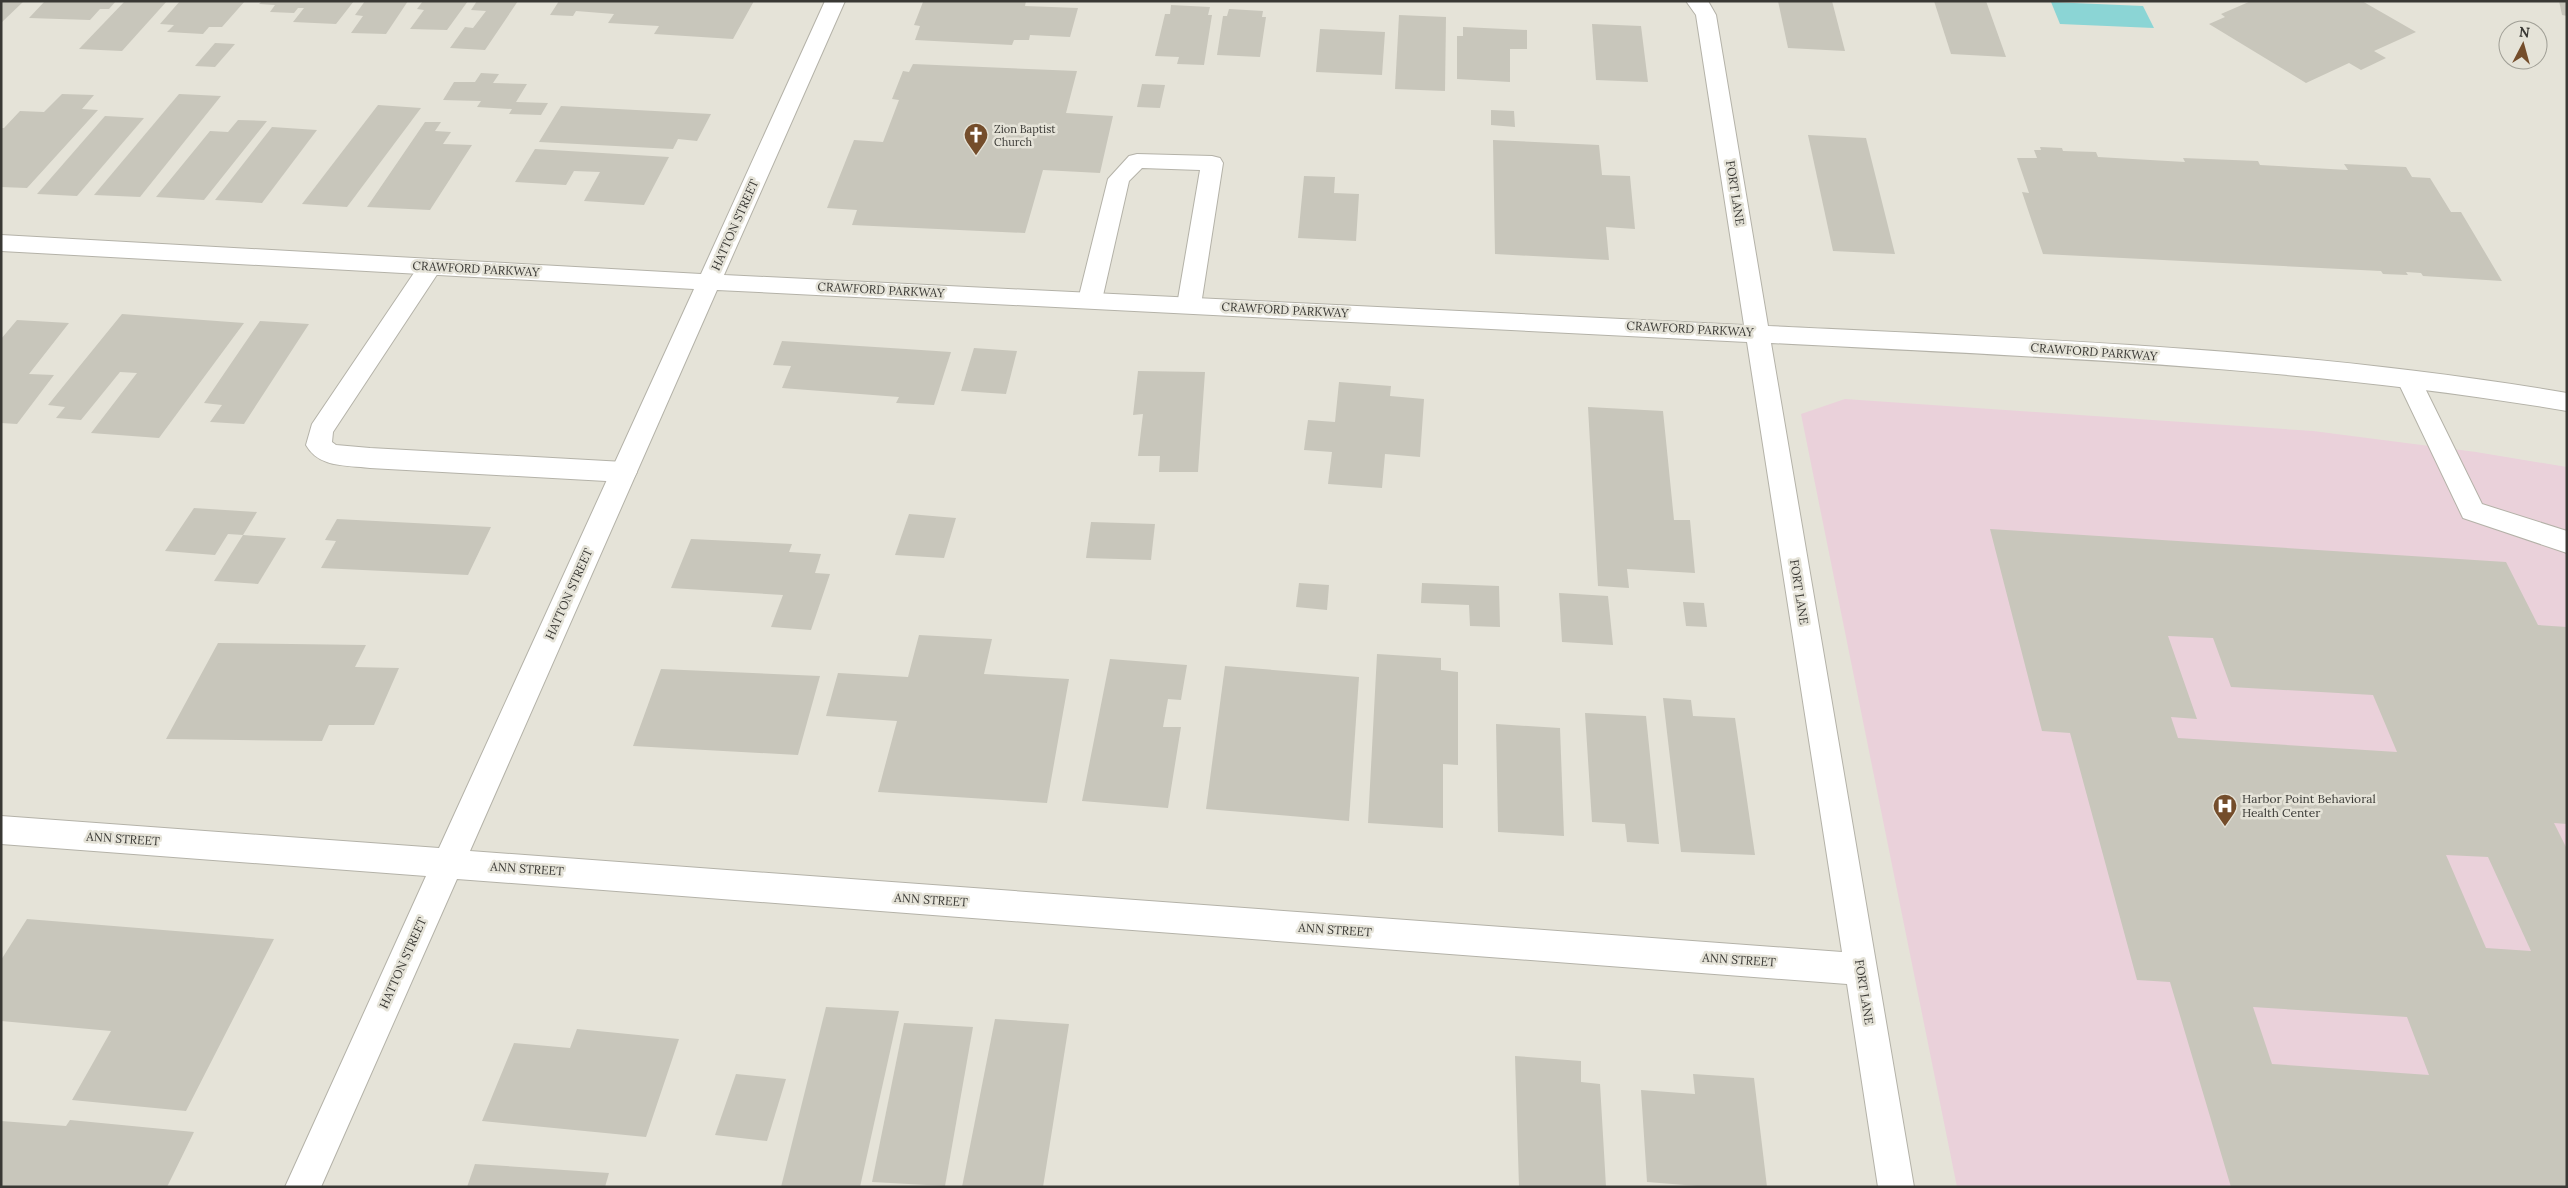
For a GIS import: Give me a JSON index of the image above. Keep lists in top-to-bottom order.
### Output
{
  "streets": {
    "street": [
      "FORT LANE",
      "HATTON STREET",
      "CRAWFORD PARKWAY",
      "ANN STREET"
    ]
  },
  "crossings": [
    ["FORT LANE", "CRAWFORD PARKWAY"],
    ["FORT LANE", "ANN STREET"],
    ["HATTON STREET", "CRAWFORD PARKWAY"],
    ["HATTON STREET", "ANN STREET"]
  ],
  "places": {
    "church": ["Zion Baptist Church"],
    "hospital": ["Harbor Point Behavioral Health Center"]
  },
  "north": "top"
}
